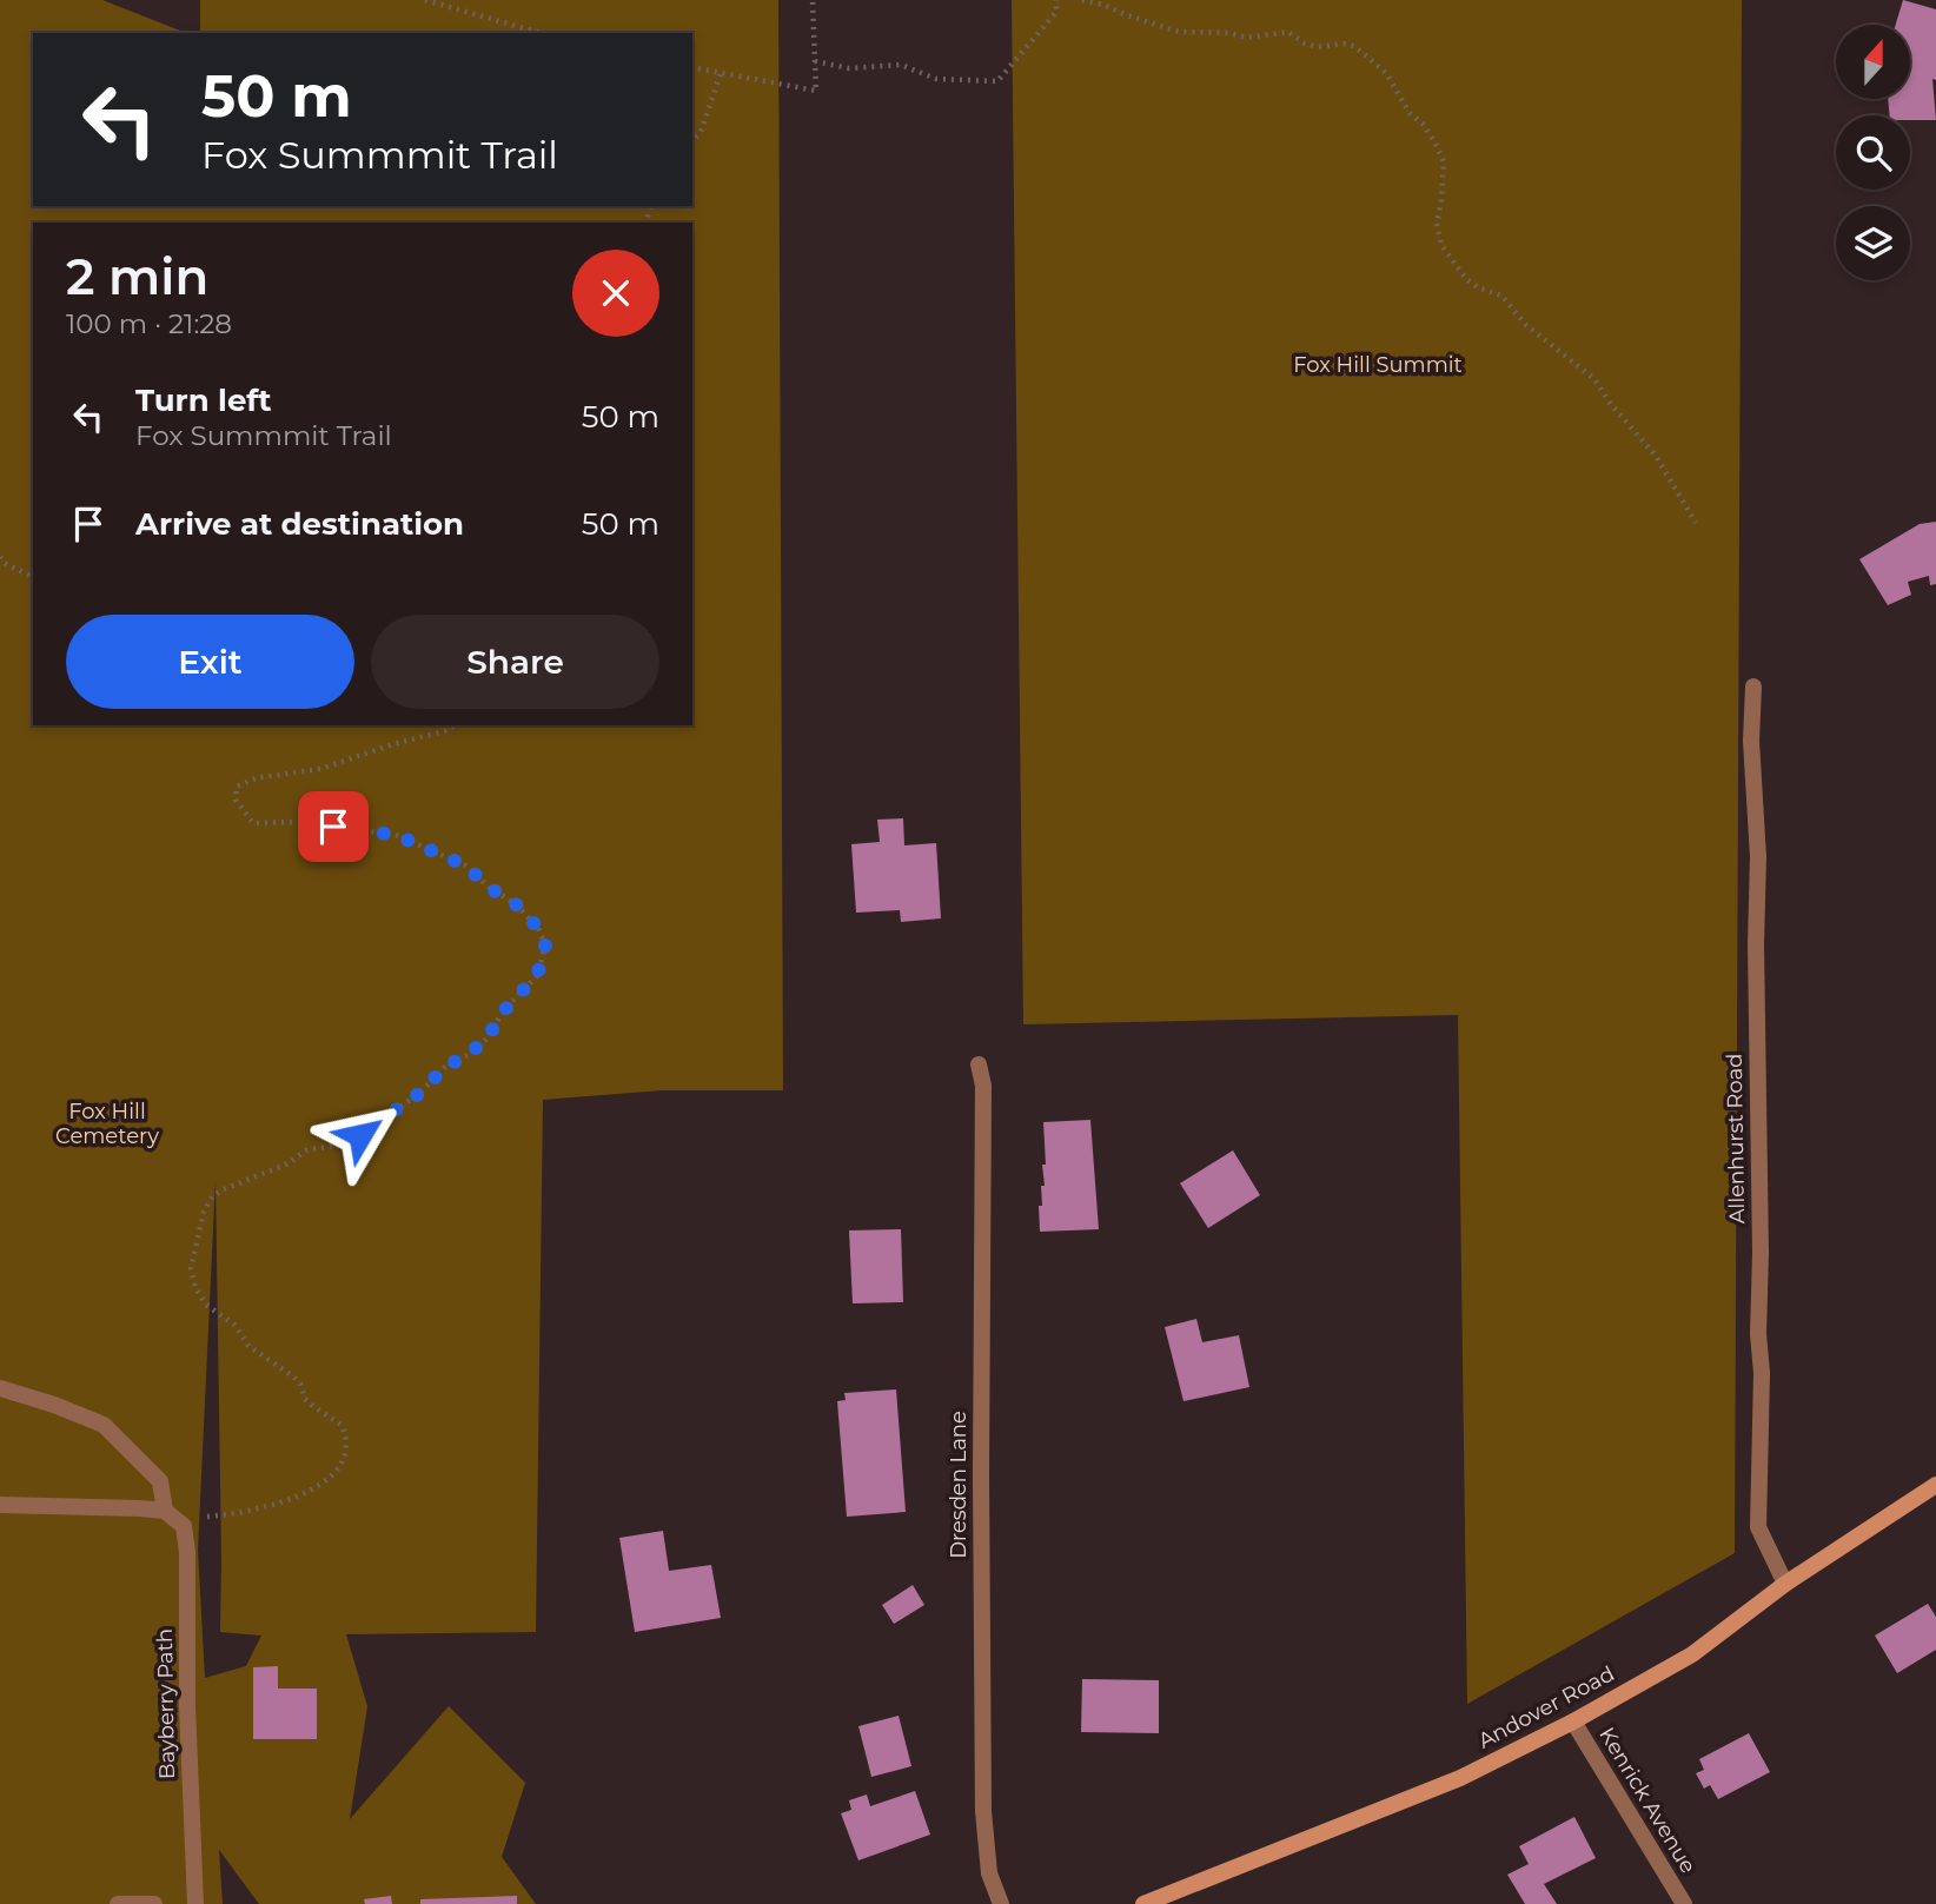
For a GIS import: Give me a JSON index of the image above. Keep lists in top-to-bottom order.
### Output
{
  "streets": {
    "main road": ["Andover Road"],
    "street": [
      "Allenhurst Road",
      "Dresden Lane",
      "Bayberry Path",
      "Kenrick Avenue"
    ]
  },
  "crossings": [
    ["Allenhurst Road", "Andover Road"],
    ["Andover Road", "Kenrick Avenue"]
  ],
  "parks": ["Fox Hill Summit", "Fox Hill Cemetery"],
  "north": "top",
  "page": {
    "turn": ["50 m", "Fox Summmit Trail"],
    "heading": ["2 min", "100 m · 21:28"],
    "list": [
      {
        "name": "Turn left",
        "note": "Fox Summmit Trail",
        "value": "50 m"
      },
      {
        "name": "Arrive at destination",
        "value": "50 m"
      }
    ],
    "buttons": ["Exit", "Share"]
  }
}
